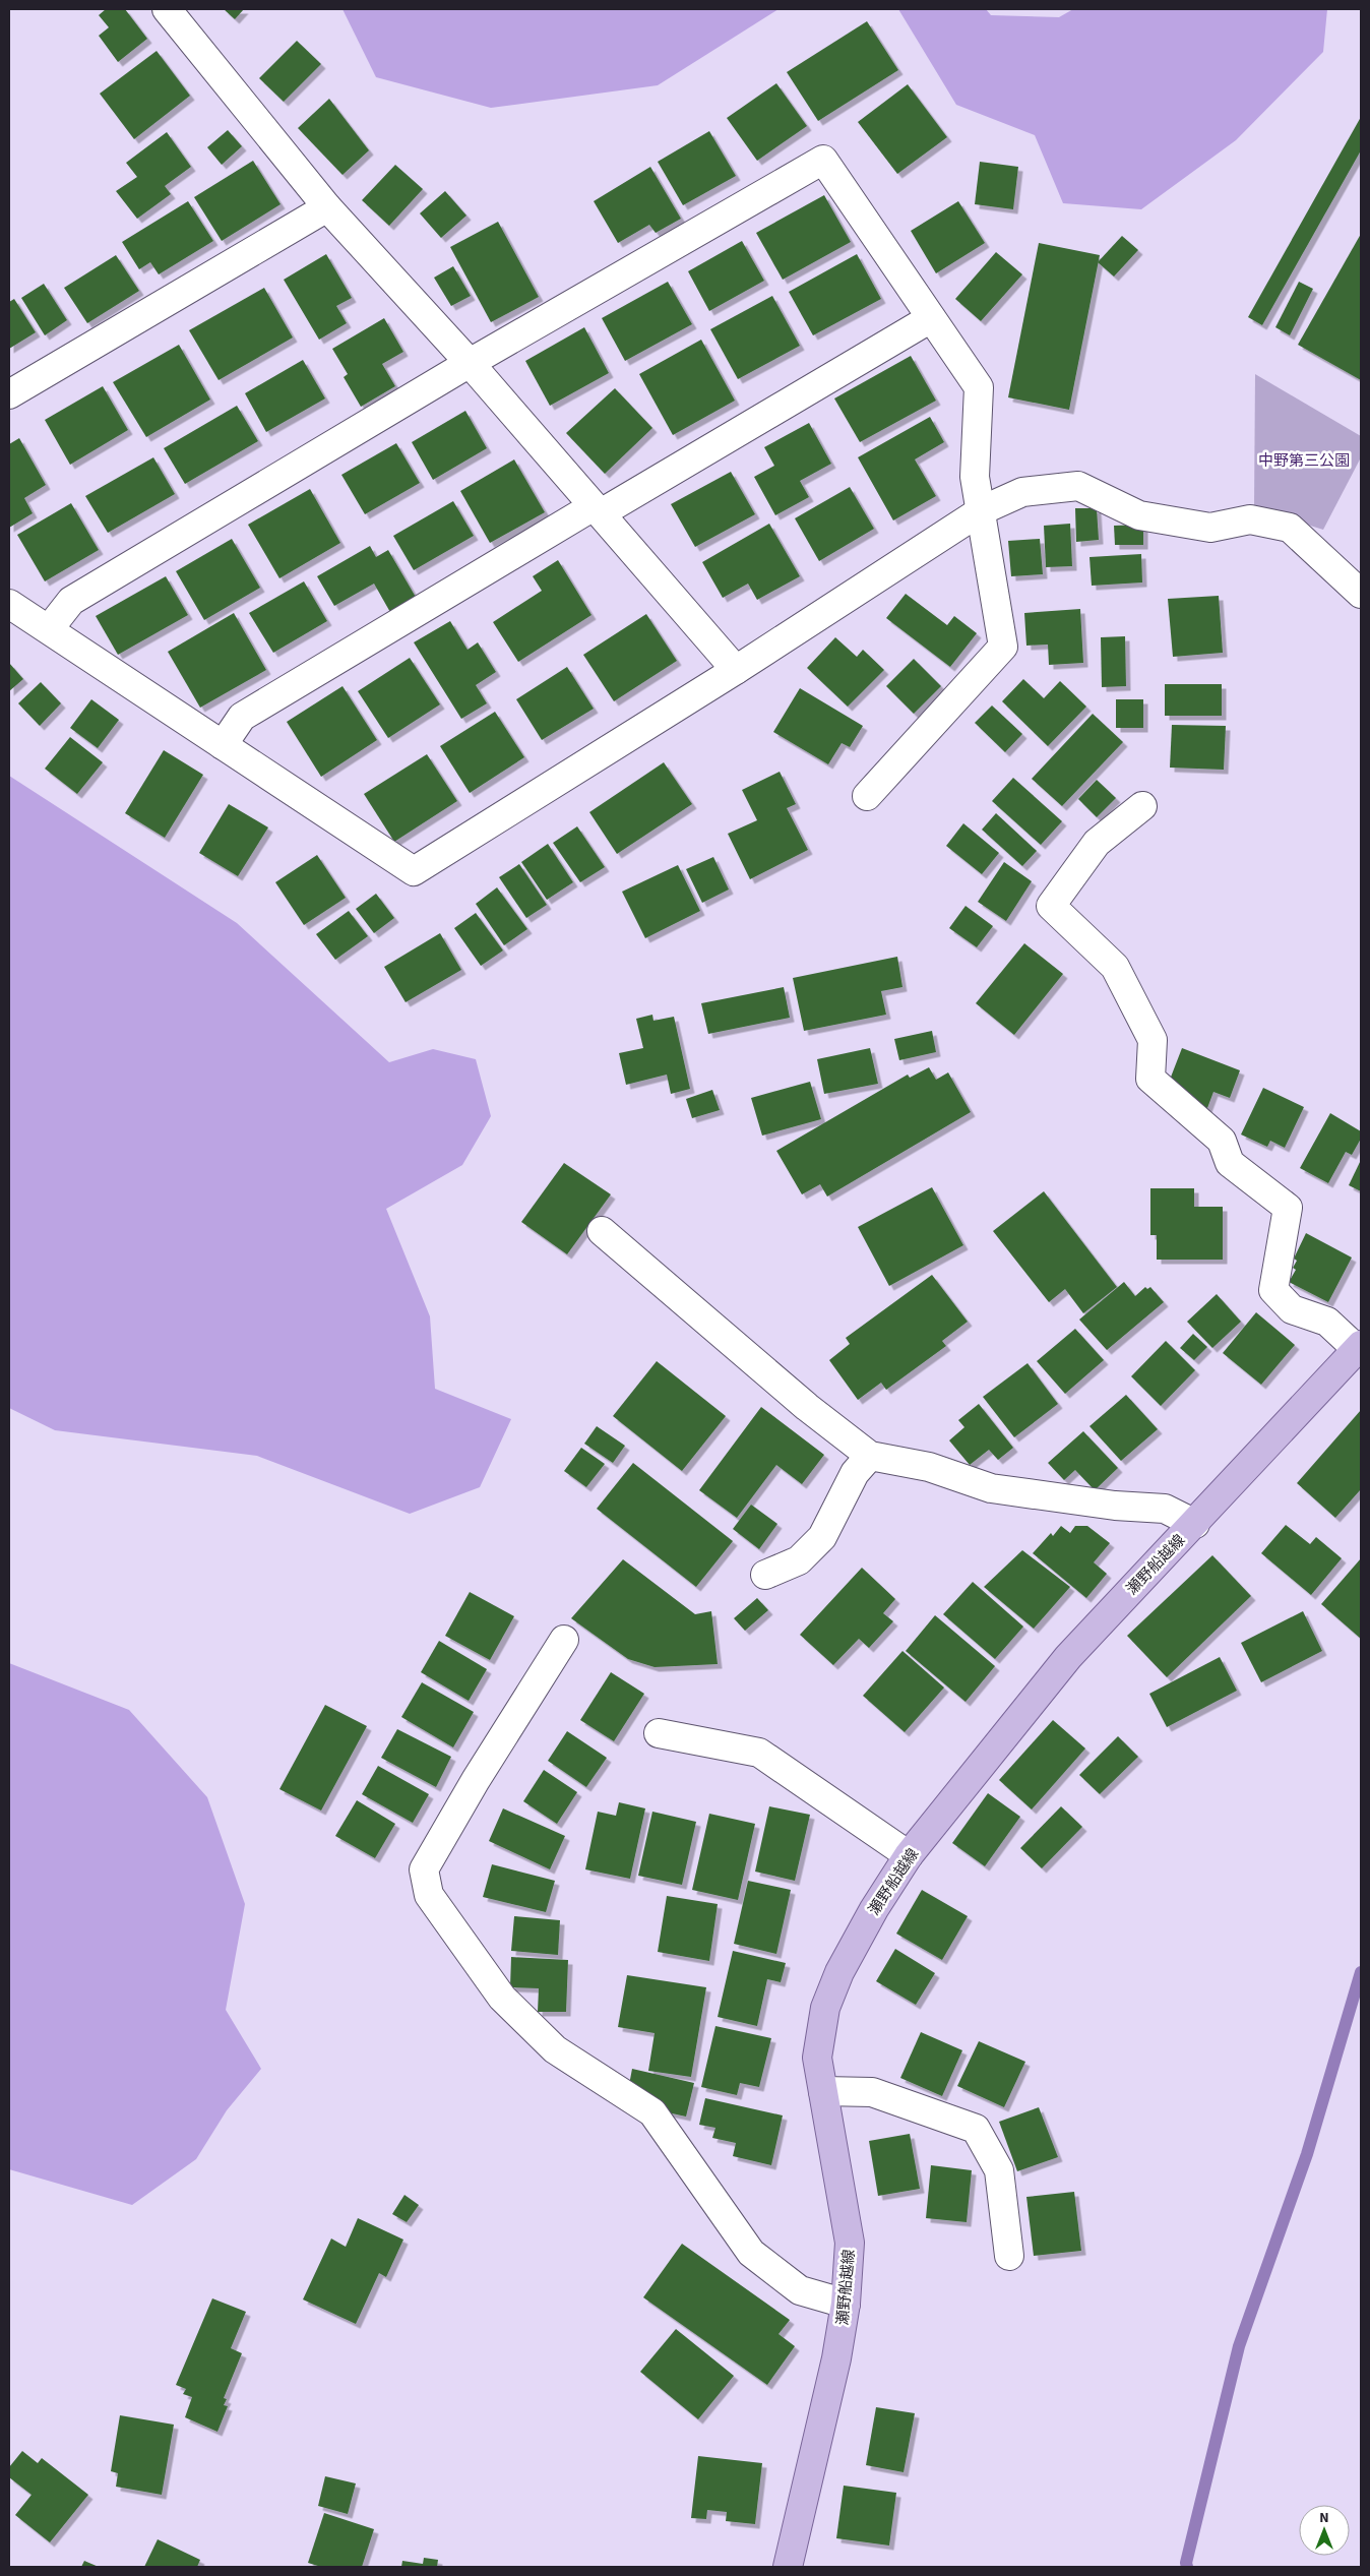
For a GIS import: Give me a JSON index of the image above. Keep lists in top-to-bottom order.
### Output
{
  "streets": {
    "main road": ["瀬野船越線"]
  },
  "parks": ["中野第三公園"],
  "north": "top"
}
